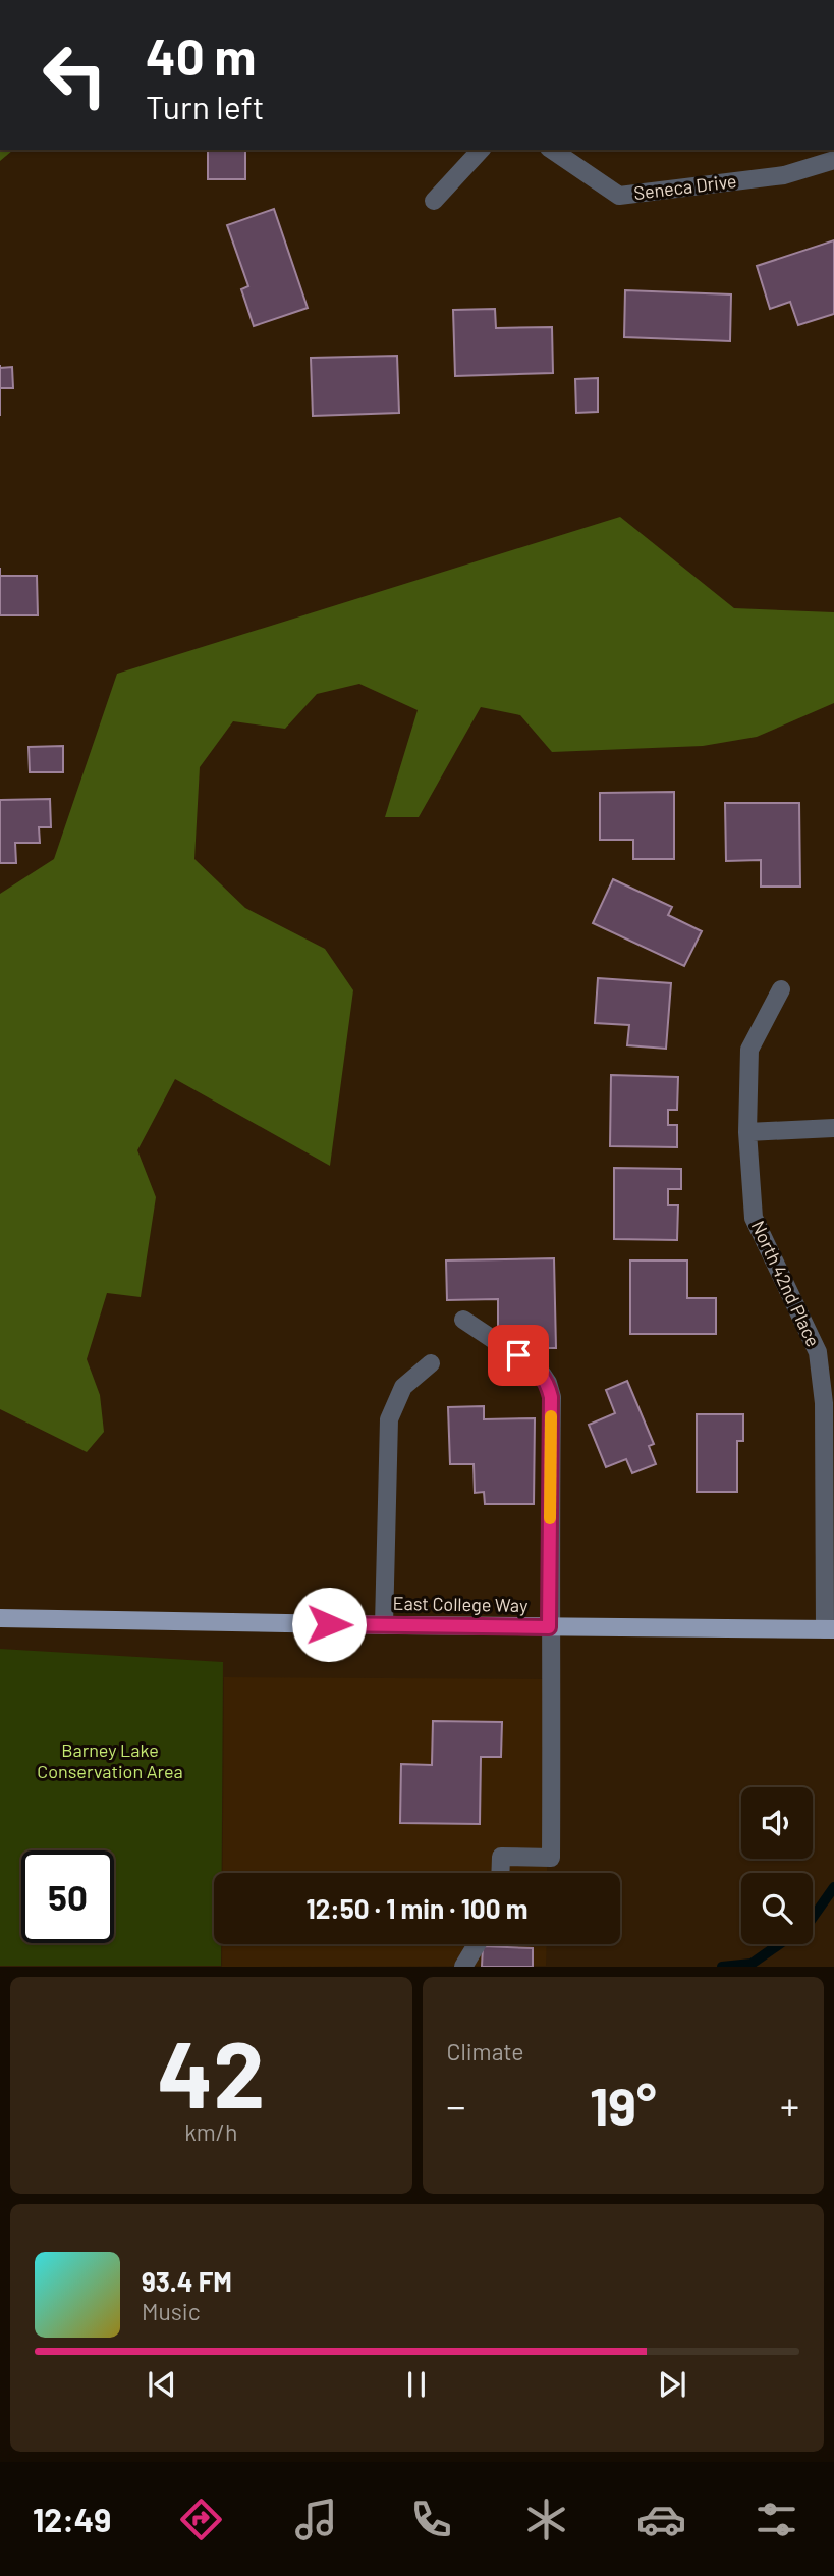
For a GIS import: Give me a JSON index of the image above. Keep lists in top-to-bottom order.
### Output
{
  "streets": {
    "main road": ["East College Way"],
    "street": ["Seneca Drive", "North 42nd Place"]
  },
  "crossings": [
    ["North 42nd Place", "East College Way"]
  ],
  "parks": ["Barney Lake Conservation Area"],
  "page": {
    "turn": ["40 m", "Turn left"],
    "limit": "50",
    "trip": "12:50 · 1 min · 100 m",
    "tile": [
      ["42", "km/h"],
      "Climate"
    ],
    "heat": ["−", "19°", "+"],
    "song": ["93.4 FM", "Music"],
    "tabs": "12:49"
  }
}
